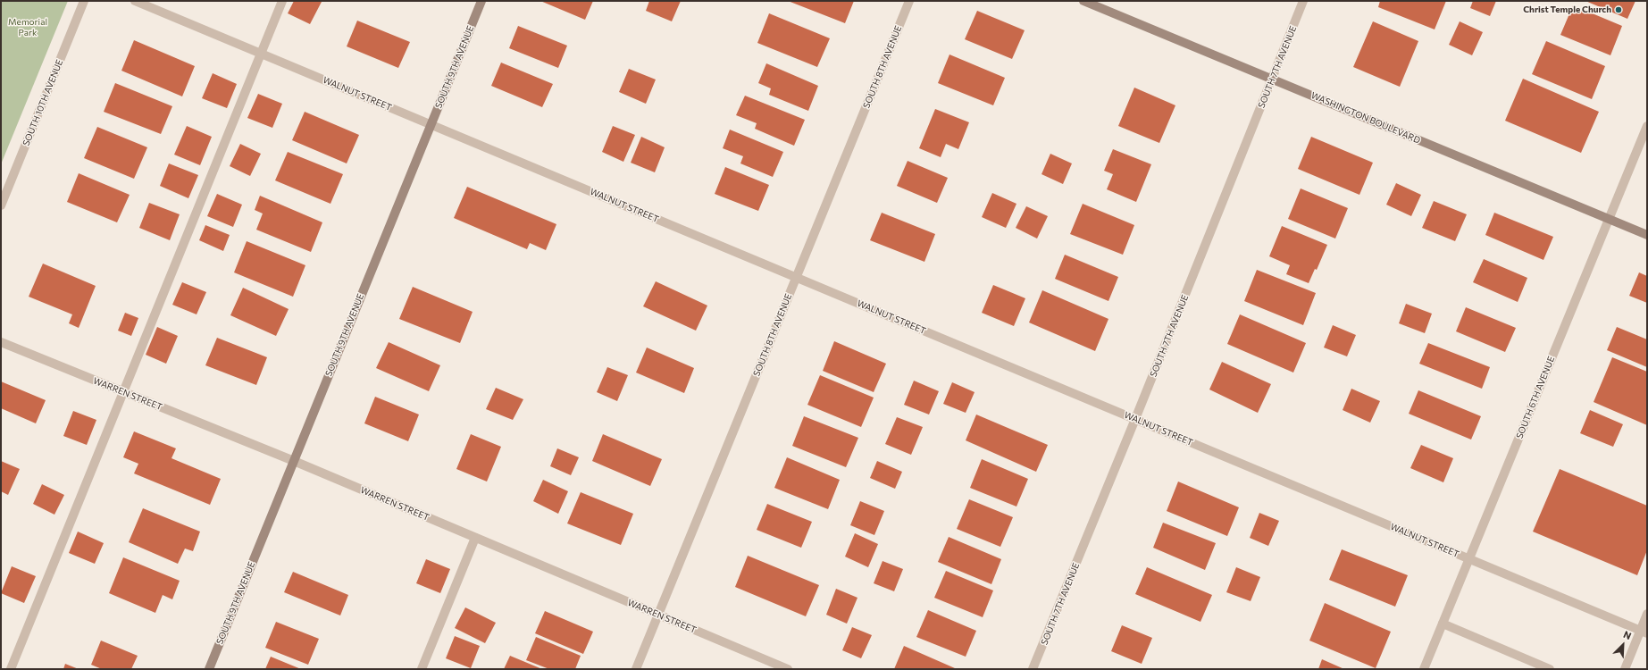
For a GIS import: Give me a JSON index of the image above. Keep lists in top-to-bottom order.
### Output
{
  "streets": {
    "street": [
      "SOUTH 9TH AVENUE",
      "SOUTH 8TH AVENUE",
      "SOUTH 7TH AVENUE",
      "WALNUT STREET",
      "SOUTH 10TH AVENUE",
      "WASHINGTON BOULEVARD",
      "WARREN STREET",
      "SOUTH 6TH AVENUE"
    ]
  },
  "crossings": [
    ["SOUTH 9TH AVENUE", "WALNUT STREET"],
    ["SOUTH 9TH AVENUE", "WARREN STREET"],
    ["SOUTH 8TH AVENUE", "WALNUT STREET"],
    ["SOUTH 8TH AVENUE", "WARREN STREET"],
    ["SOUTH 7TH AVENUE", "WALNUT STREET"],
    ["SOUTH 7TH AVENUE", "WASHINGTON BOULEVARD"],
    ["WALNUT STREET", "SOUTH 6TH AVENUE"],
    ["WASHINGTON BOULEVARD", "SOUTH 6TH AVENUE"]
  ],
  "parks": ["Memorial Park"],
  "places": ["Christ Temple Church"],
  "north": "top right"
}
